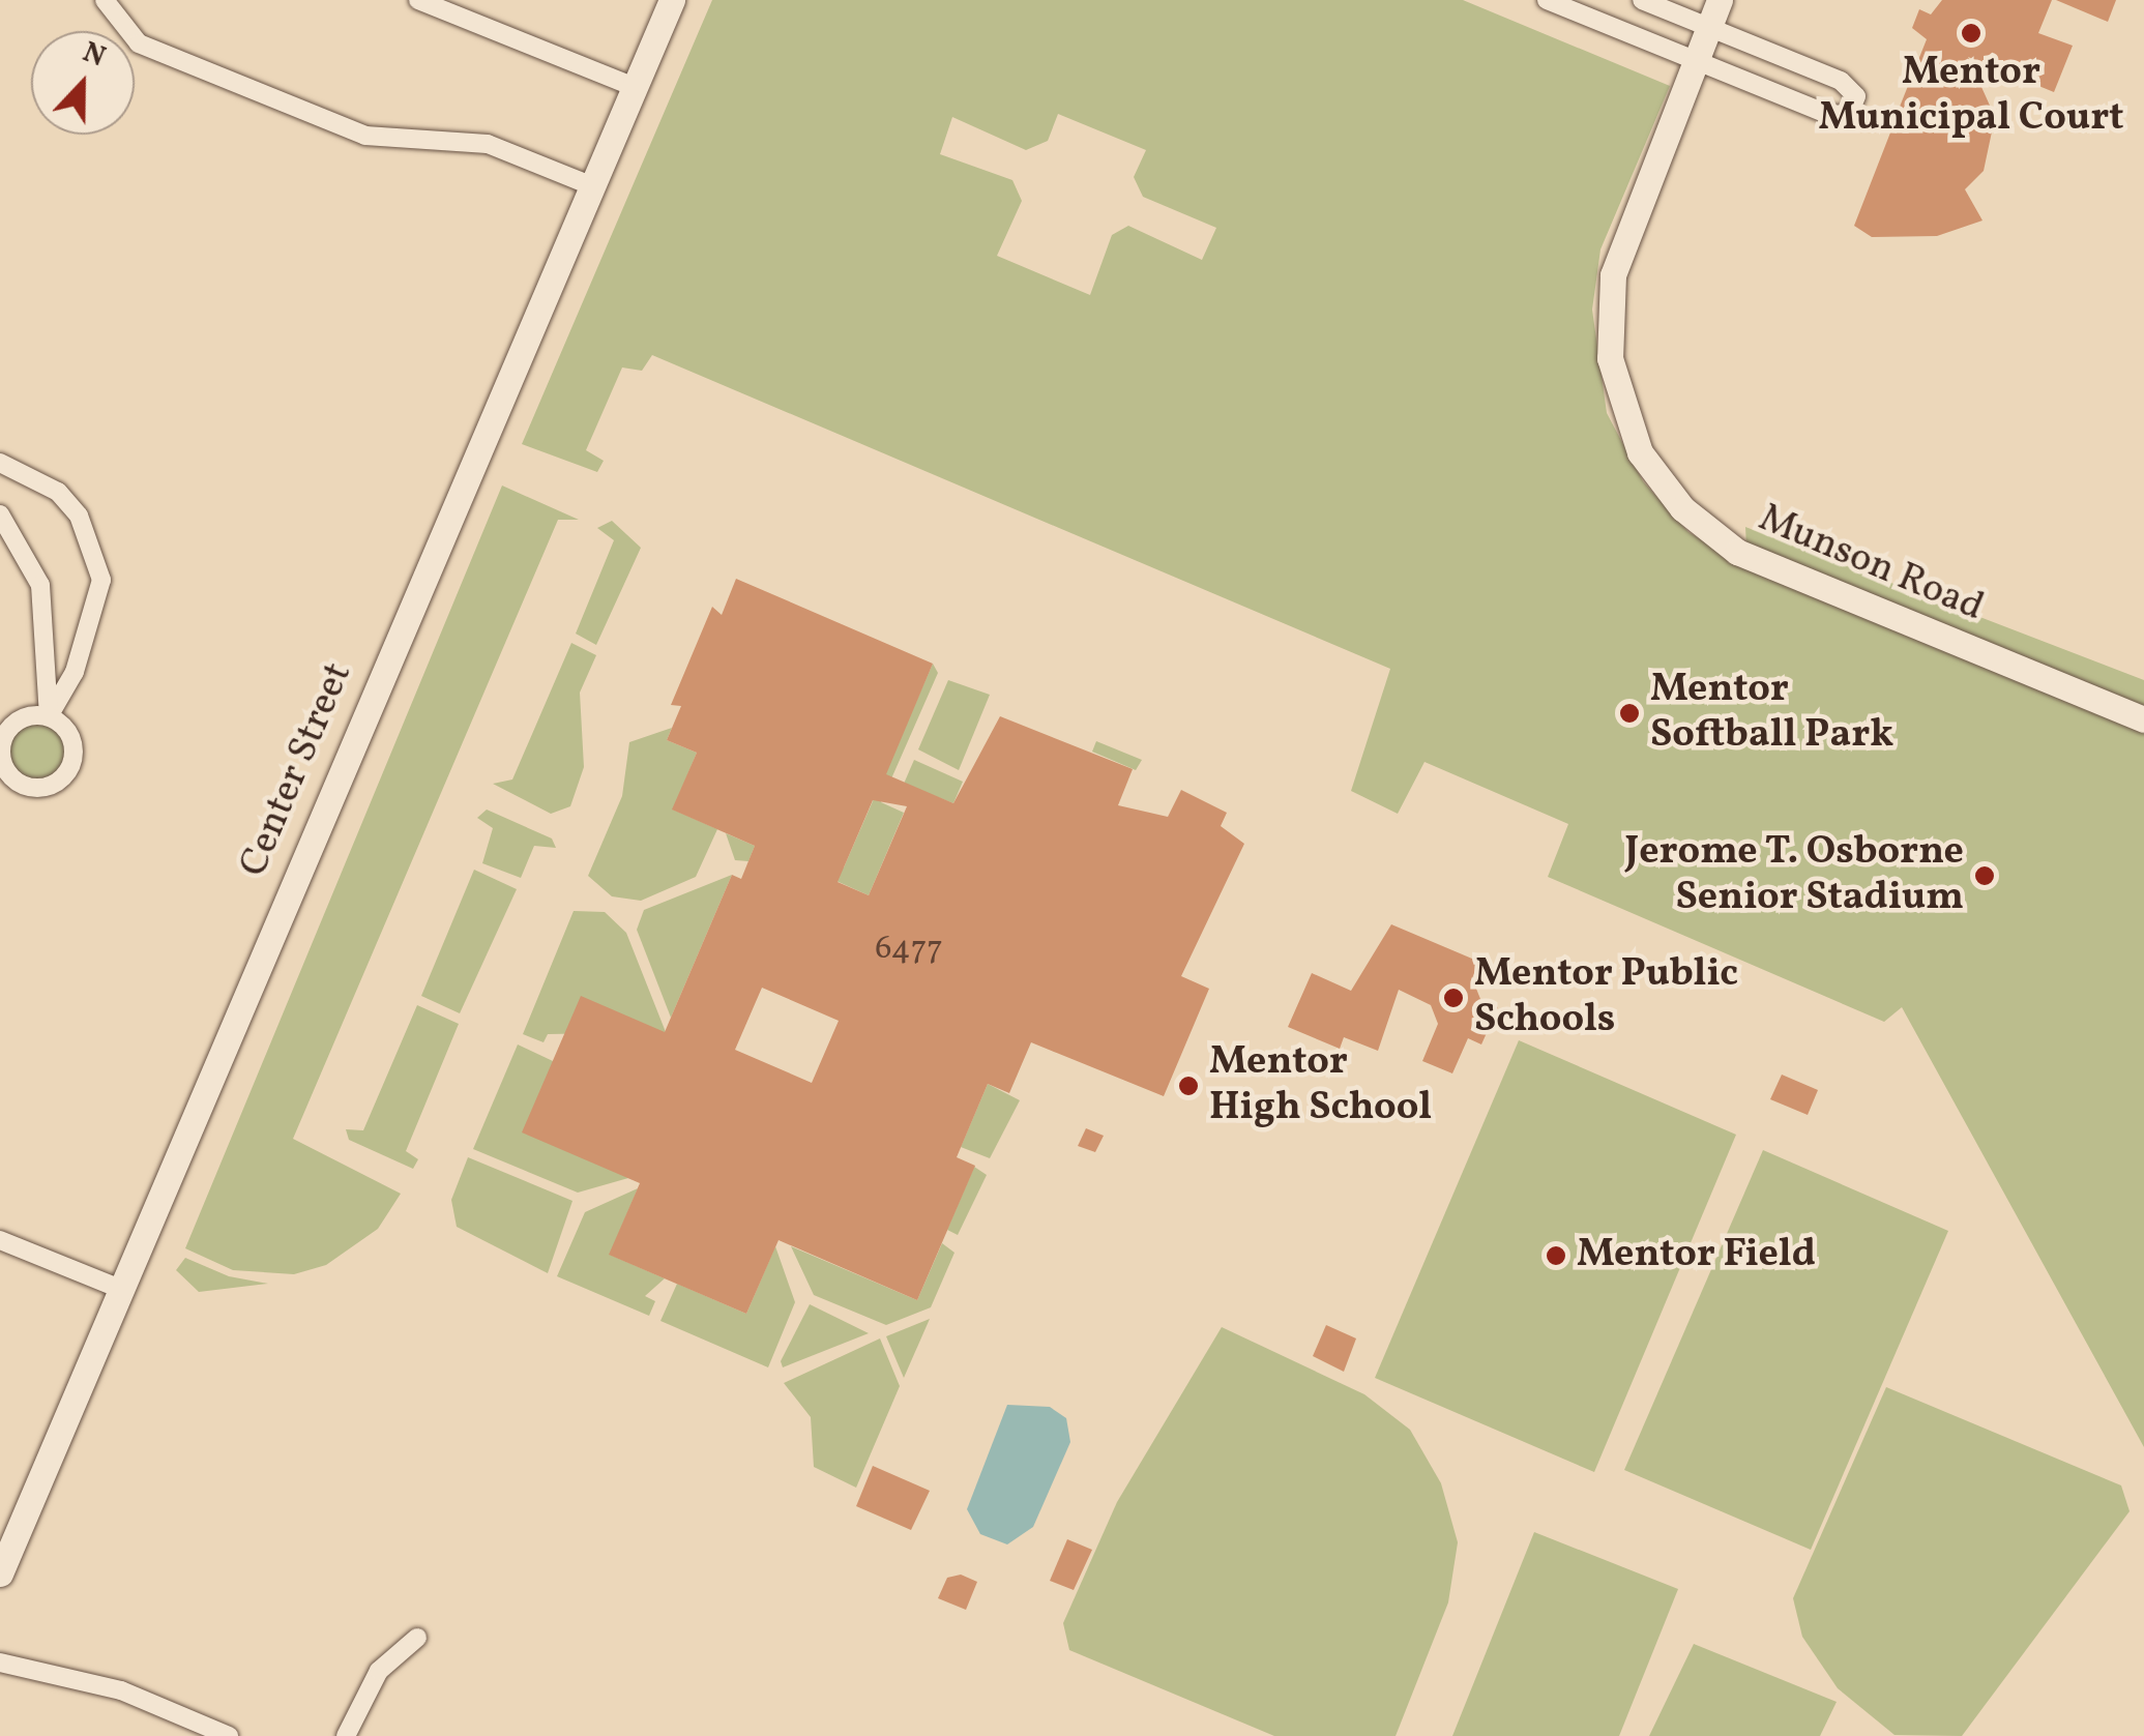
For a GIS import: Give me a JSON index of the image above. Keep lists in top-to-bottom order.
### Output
{
  "streets": {
    "main road": ["Munson Road", "Center Street"]
  },
  "places": [
    "Mentor Municipal Court",
    "Mentor Softball Park",
    "Jerome T. Osborne Senior Stadium",
    "Mentor Public Schools",
    "Mentor High School",
    "Mentor Field"
  ],
  "house_numbers": ["6477"],
  "north": "top"
}
